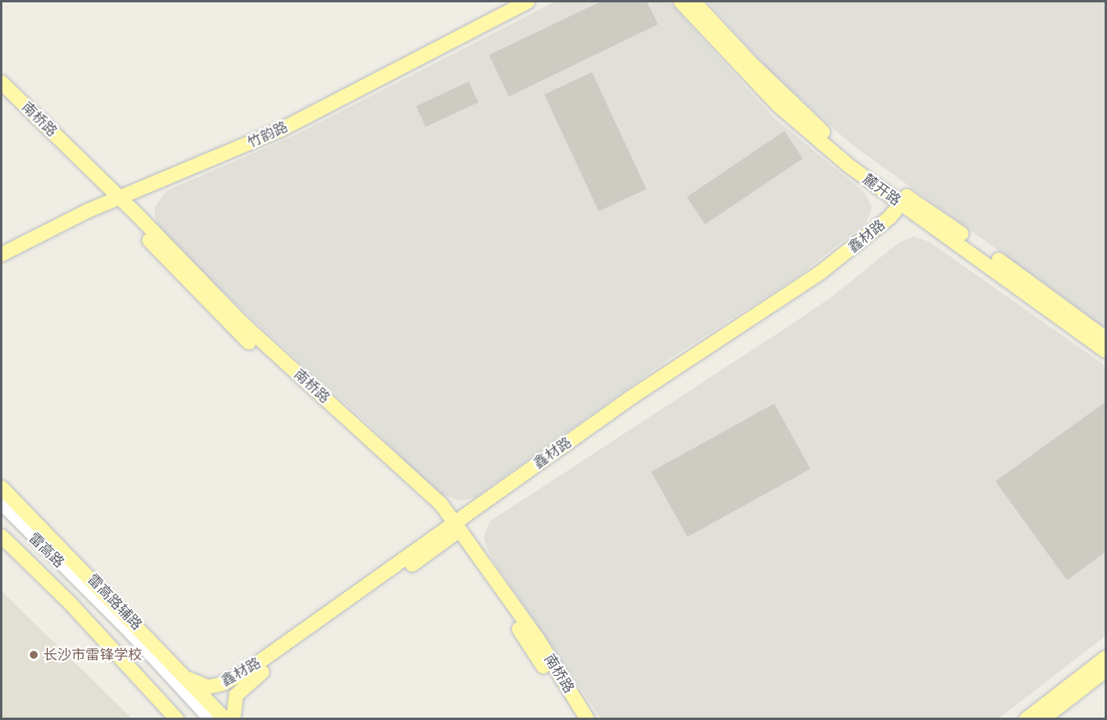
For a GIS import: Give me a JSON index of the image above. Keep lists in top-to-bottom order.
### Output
{
  "streets": {
    "main road": [
      "南桥路",
      "竹韵路",
      "麓开路",
      "鑫材路",
      "雷高路辅路"
    ],
    "street": ["雷高路"]
  },
  "crossings": [
    ["南桥路", "竹韵路"],
    ["南桥路", "鑫材路"],
    ["麓开路", "鑫材路"],
    ["鑫材路", "雷高路辅路"]
  ],
  "places": ["长沙市雷锋学校"]
}
